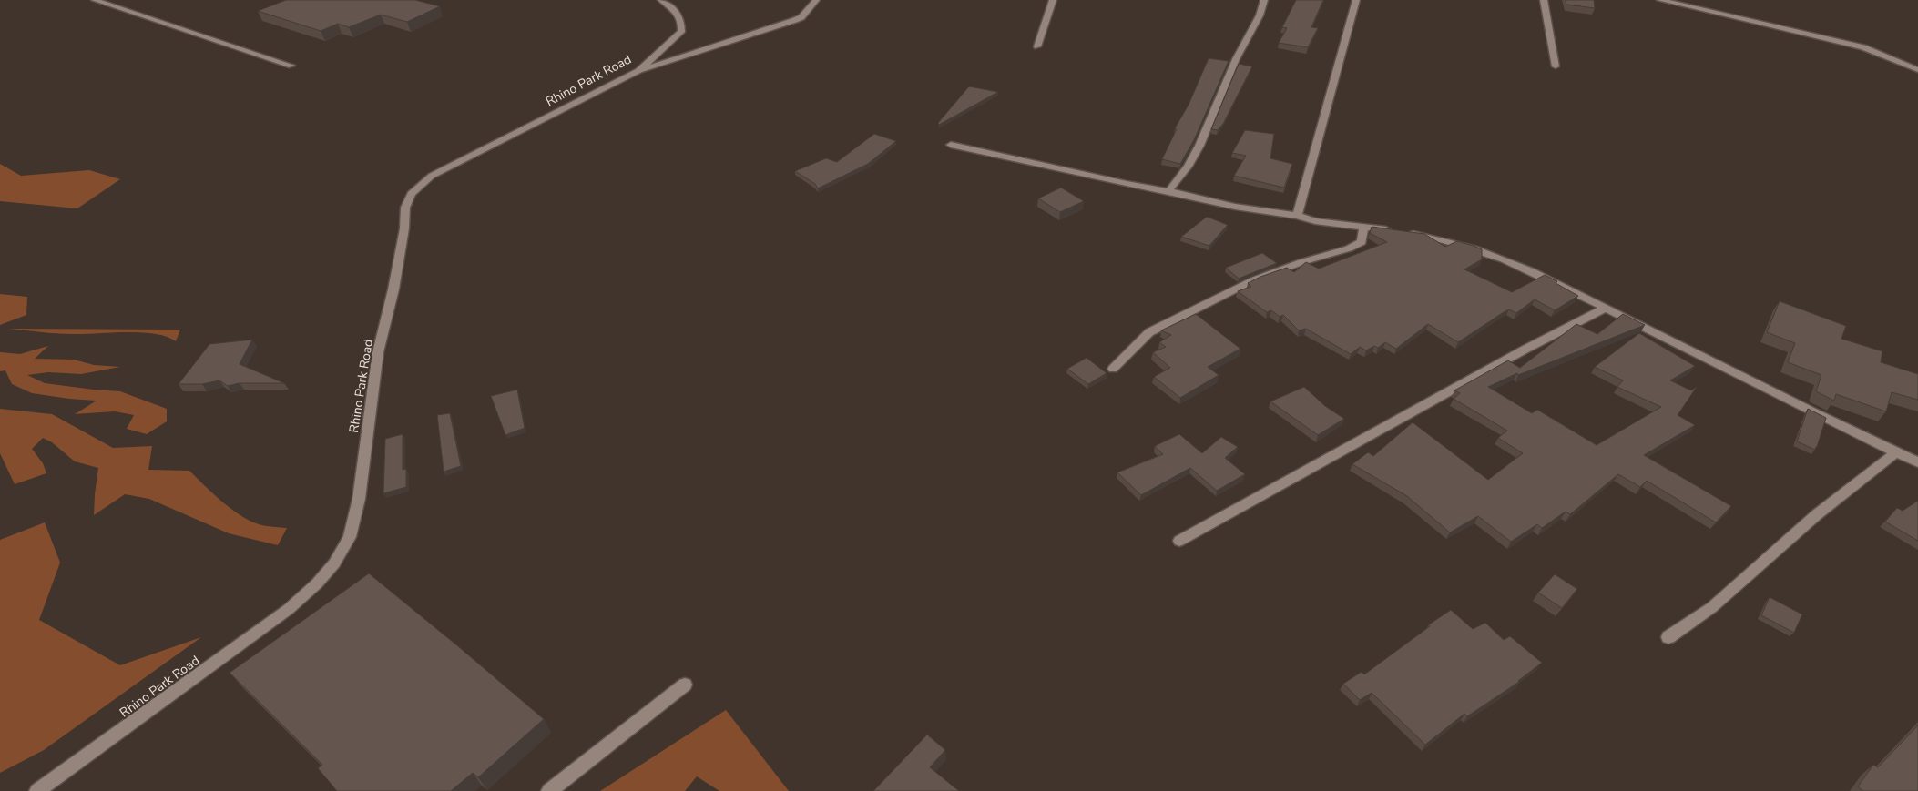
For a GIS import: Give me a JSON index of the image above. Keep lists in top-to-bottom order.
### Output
{
  "streets": {
    "street": ["Rhino Park Road"]
  }
}
